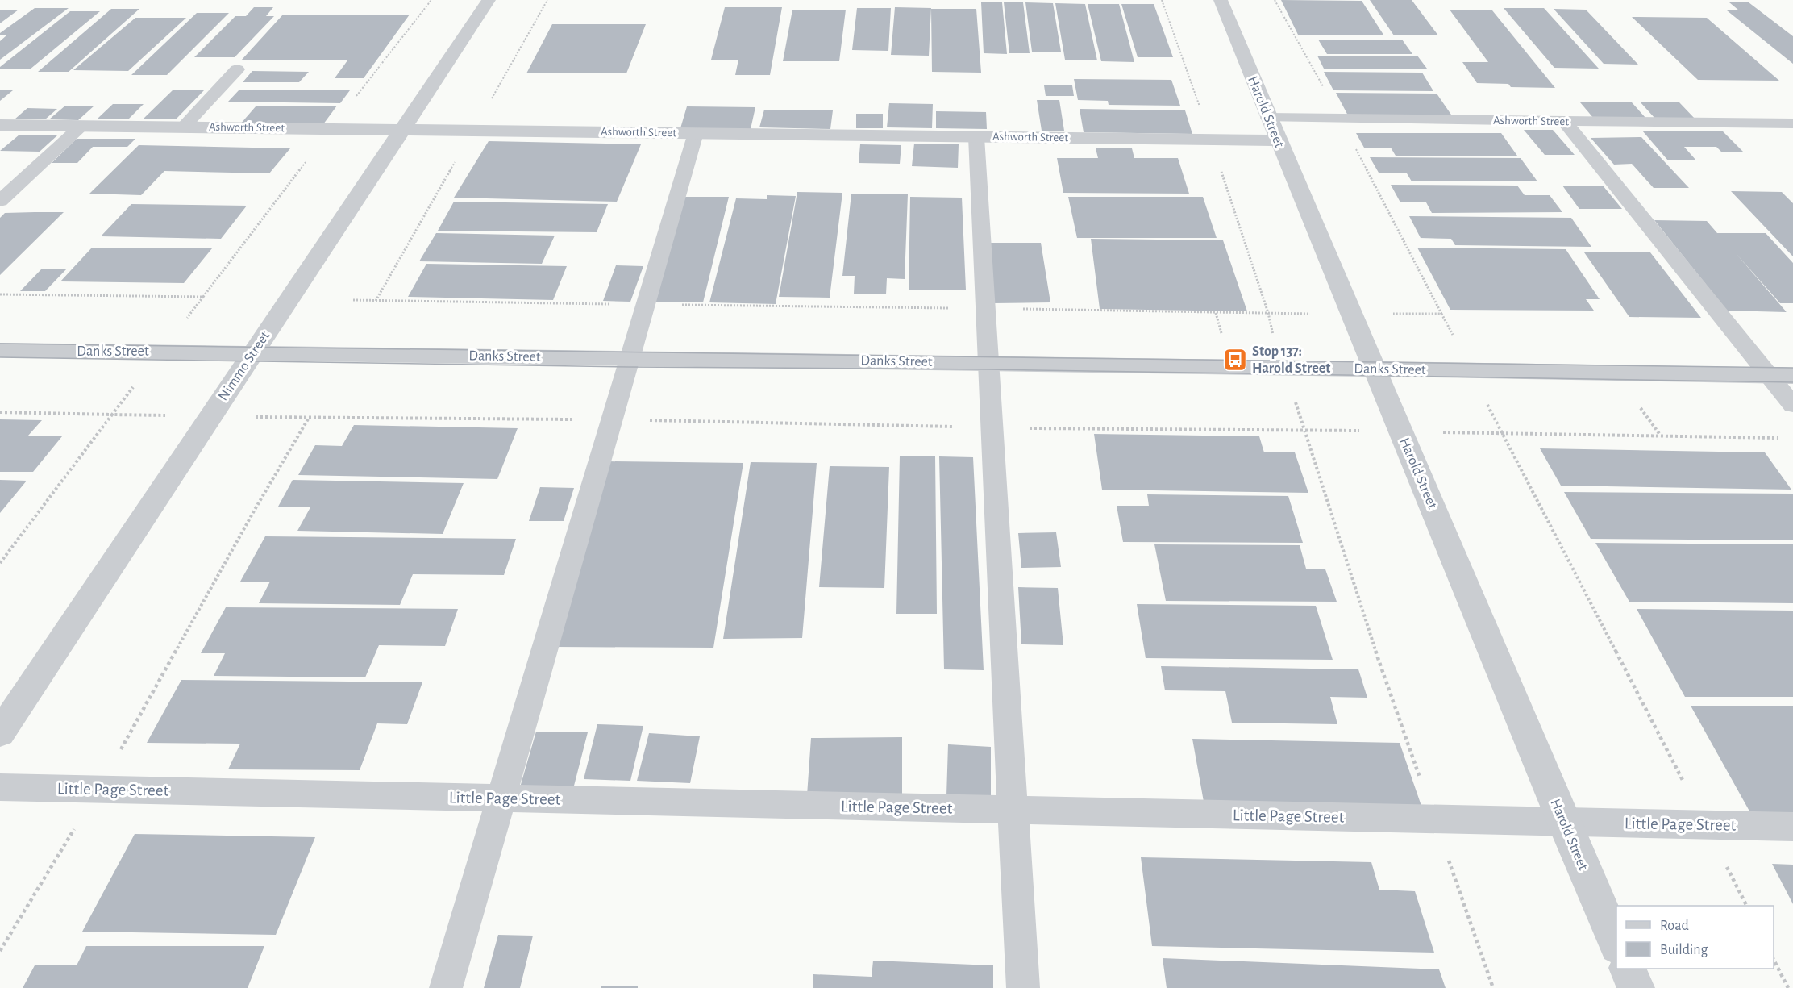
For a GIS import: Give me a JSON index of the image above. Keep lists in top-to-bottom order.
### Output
{
  "streets": {
    "street": [
      "Harold Street",
      "Ashworth Street",
      "Danks Street",
      "Nimmo Street"
    ],
    "lane": ["Little Page Street"]
  },
  "crossings": [
    ["Harold Street", "Ashworth Street"],
    ["Harold Street", "Danks Street"],
    ["Harold Street", "Little Page Street"],
    ["Ashworth Street", "Nimmo Street"],
    ["Danks Street", "Nimmo Street"]
  ],
  "places": {
    "bus stop": ["Stop 137: Harold Street"]
  },
  "legend": ["Road", "Building"]
}
